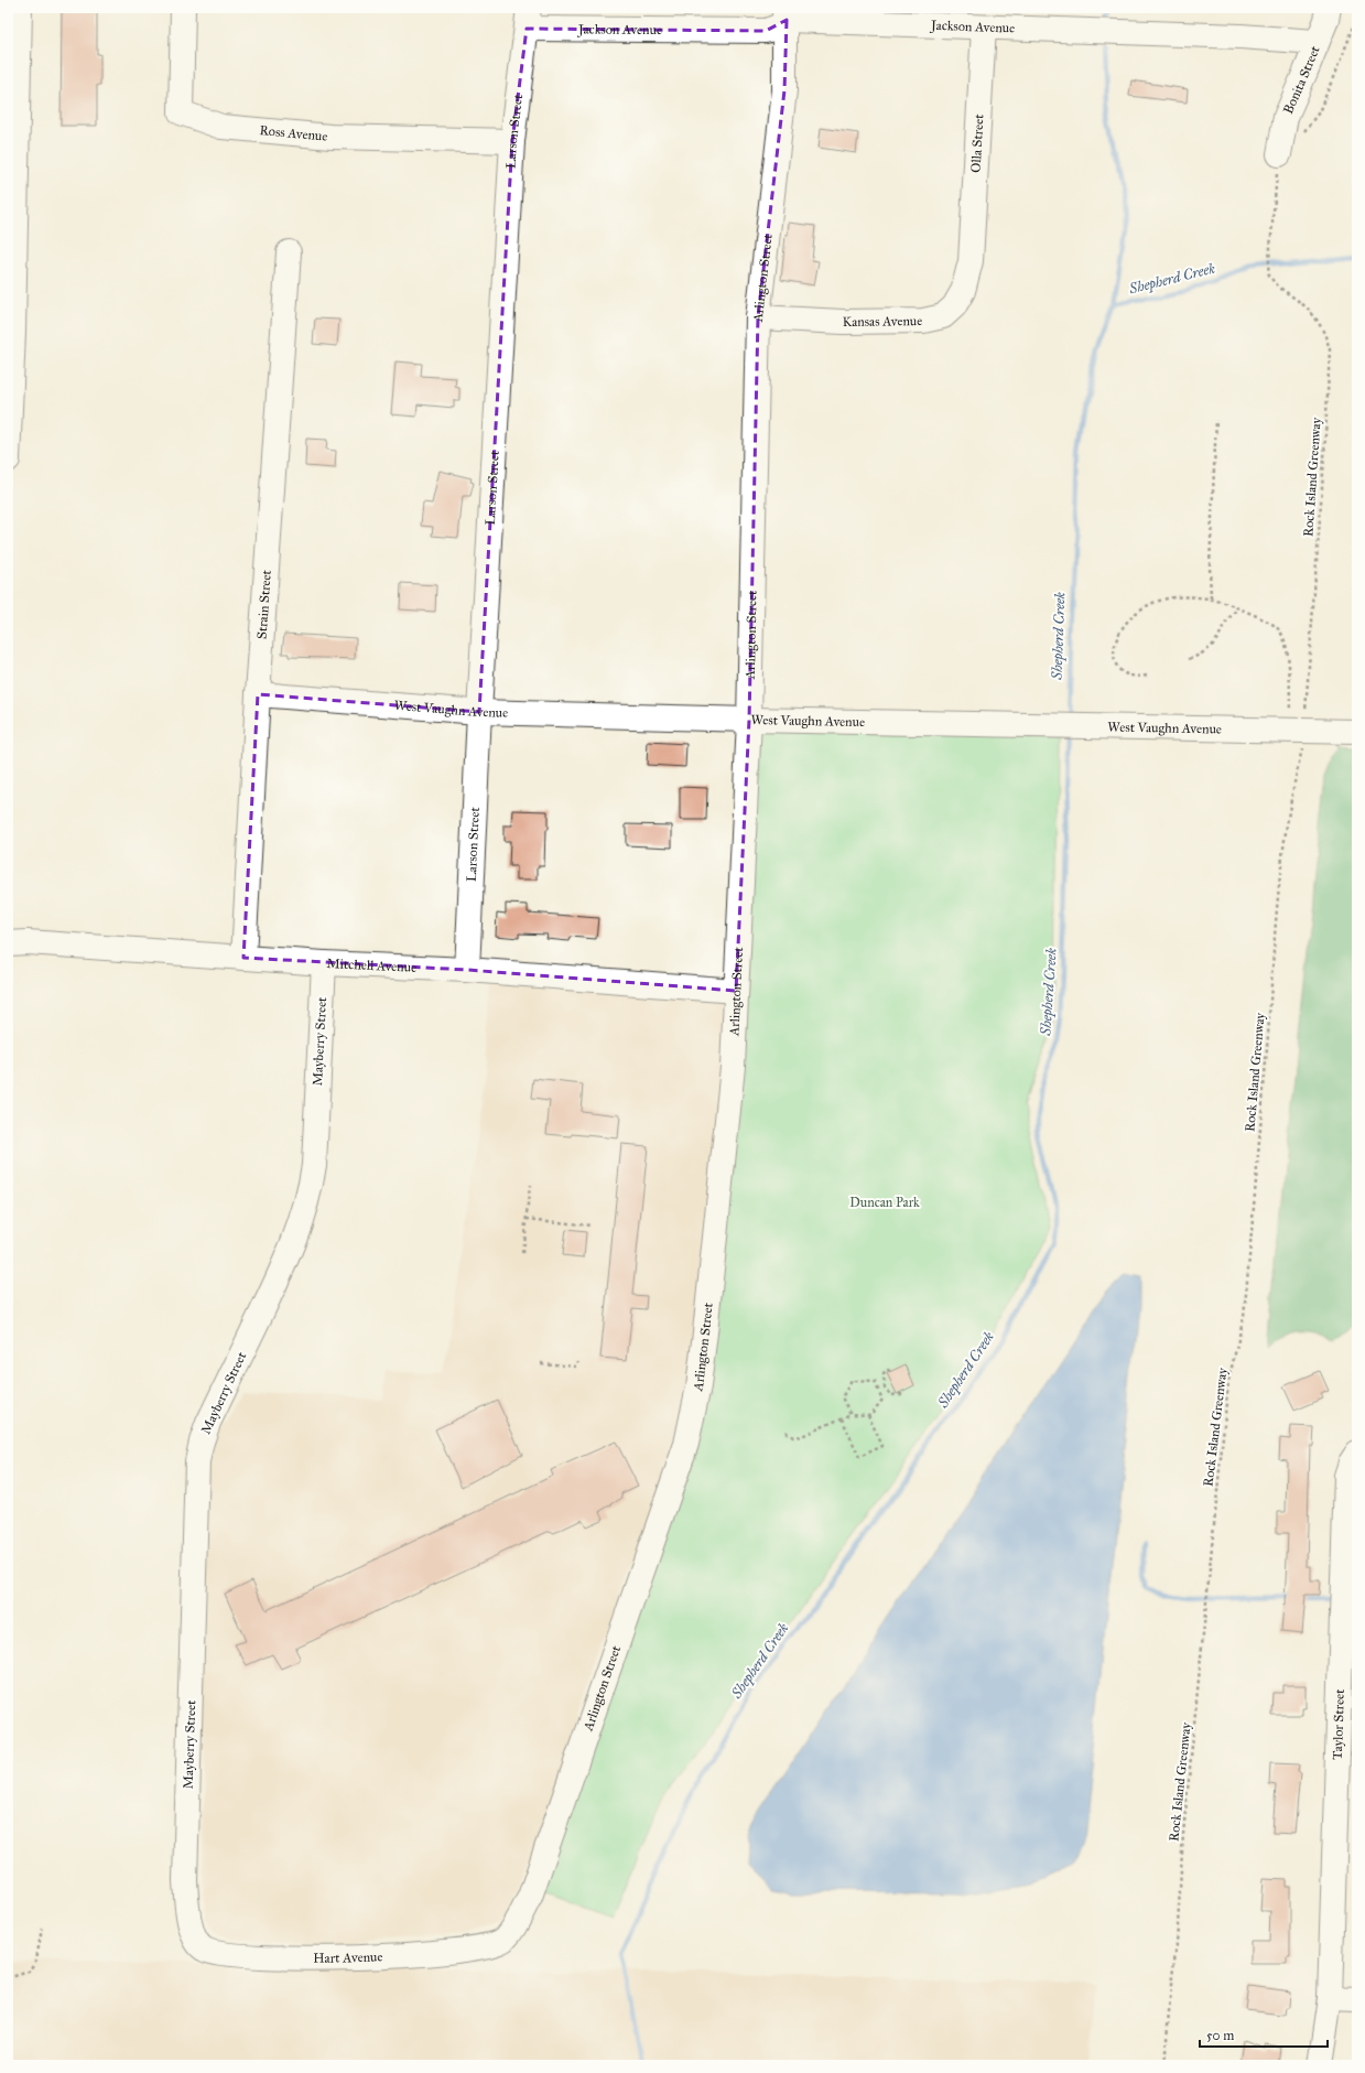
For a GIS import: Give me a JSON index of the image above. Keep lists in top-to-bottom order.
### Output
{
  "streets": {
    "street": [
      "Jackson Avenue",
      "Bonita Street",
      "Larson Street",
      "Ross Avenue",
      "Olla Street",
      "Arlington Street",
      "Kansas Avenue",
      "Strain Street",
      "West Vaughn Avenue",
      "Mitchell Avenue",
      "Mayberry Street",
      "Taylor Street",
      "Hart Avenue"
    ],
    "path": ["Rock Island Greenway"]
  },
  "crossings": [
    ["Jackson Avenue", "Bonita Street"],
    ["Jackson Avenue", "Larson Street"],
    ["Jackson Avenue", "Olla Street"],
    ["Jackson Avenue", "Arlington Street"],
    ["Larson Street", "Ross Avenue"],
    ["Larson Street", "West Vaughn Avenue"],
    ["Larson Street", "Mitchell Avenue"],
    ["Olla Street", "Kansas Avenue"],
    ["Arlington Street", "Kansas Avenue"],
    ["Arlington Street", "West Vaughn Avenue"],
    ["Arlington Street", "Mitchell Avenue"],
    ["Arlington Street", "Hart Avenue"],
    ["Strain Street", "West Vaughn Avenue"],
    ["Strain Street", "Mitchell Avenue"],
    ["Mitchell Avenue", "Mayberry Street"],
    ["Mayberry Street", "Hart Avenue"]
  ],
  "water": ["Shepherd Creek"],
  "parks": ["Duncan Park"],
  "scale_bar": "50 m"
}
